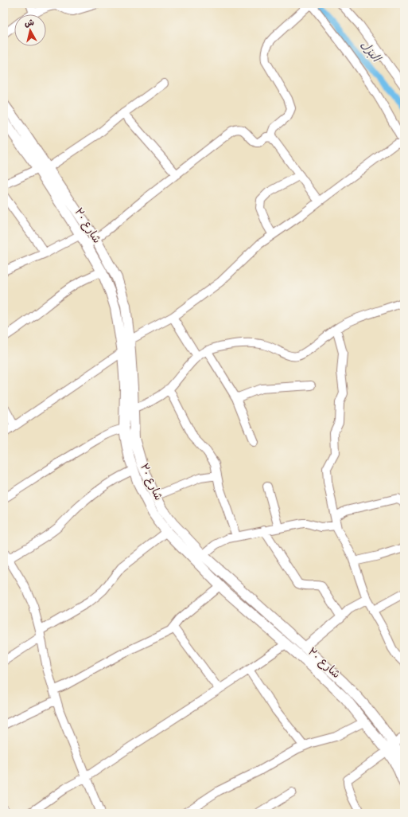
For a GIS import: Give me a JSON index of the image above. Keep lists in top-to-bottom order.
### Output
{
  "streets": {
    "street": ["شارع ٣٠"]
  },
  "water": ["البزل"],
  "north": "top"
}
